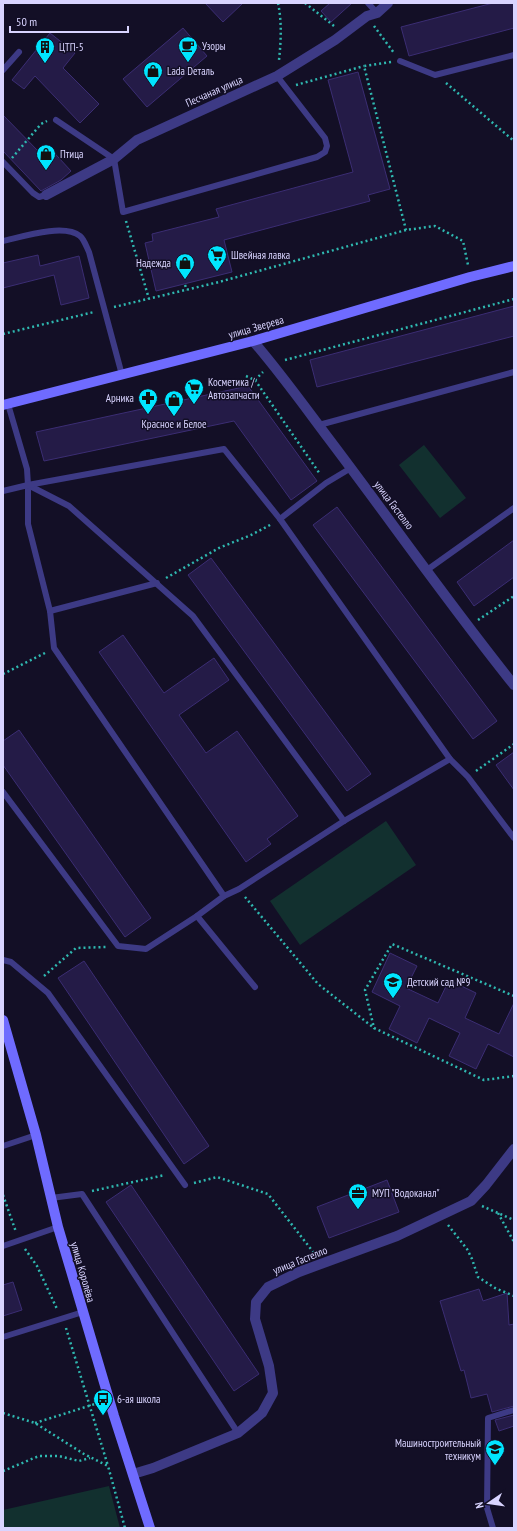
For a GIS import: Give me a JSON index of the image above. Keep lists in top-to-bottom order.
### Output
{
  "streets": {
    "main road": ["улица Зверева", "улица Королёва"],
    "street": ["Песчаная улица", "улица Гастелло"]
  },
  "crossings": [
    ["улица Зверева", "улица Гастелло"],
    ["улица Гастелло", "улица Королёва"]
  ],
  "places": {
    "cafe": ["Узоры"],
    "building": ["ЦТП-5"],
    "shop": [
      "Lada Dеталь",
      "Птица",
      "Надежда",
      "Красное и Белое"
    ],
    "supermarket": ["Швейная лавка", "Косметика / Автозапчасти"],
    "pharmacy": ["Арника"],
    "school or university": ["Детский сад №9", "Машиностроительный техникум"],
    "office": ["МУП \"Водоканал\""],
    "bus stop": ["6-ая школа"]
  },
  "scale_bar": "50 m",
  "north": "left"
}
